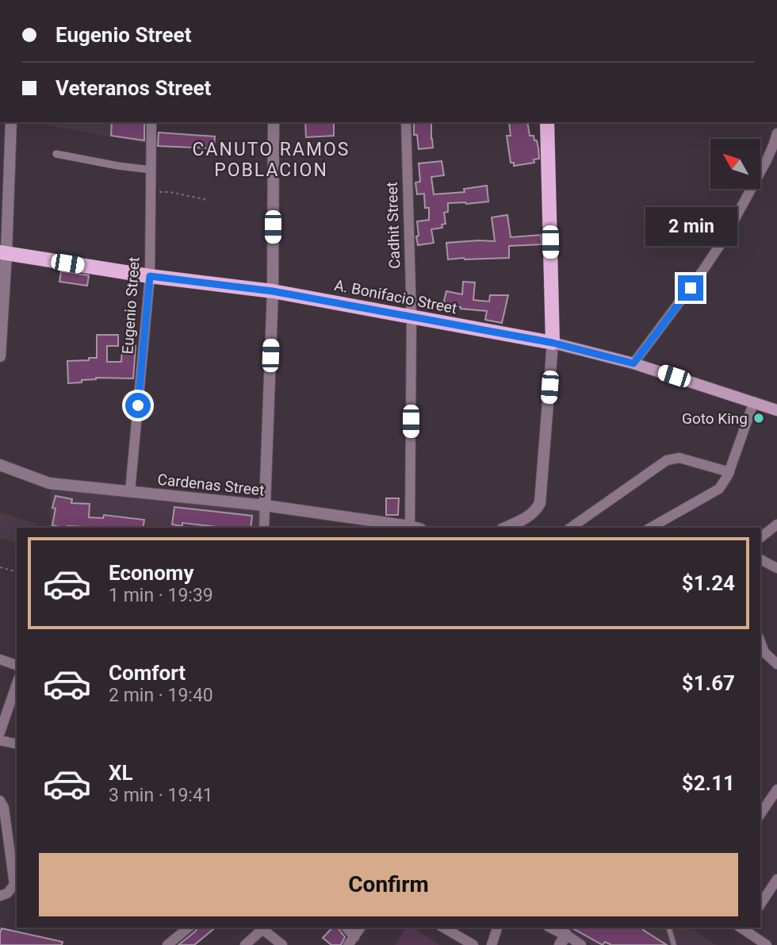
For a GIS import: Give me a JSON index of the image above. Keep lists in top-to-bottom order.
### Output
{
  "streets": {
    "main road": ["A. Bonifacio Street"],
    "street": ["Cadhit Street", "Eugenio Street", "Cardenas Street"]
  },
  "crossings": [
    ["Cadhit Street", "A. Bonifacio Street"],
    ["Cadhit Street", "Cardenas Street"],
    ["A. Bonifacio Street", "Eugenio Street"],
    ["Eugenio Street", "Cardenas Street"]
  ],
  "districts": ["CANUTO RAMOS POBLACION"],
  "places": ["Goto King"],
  "north": "top left",
  "page": {
    "banner": ["Eugenio Street", "Veteranos Street"],
    "bubble": "2 min",
    "list": [
      {
        "name": "Economy",
        "note": "1 min · 19:39",
        "value": "$1.24"
      },
      {
        "name": "Comfort",
        "note": "2 min · 19:40",
        "value": "$1.67"
      },
      {
        "name": "XL",
        "note": "3 min · 19:41",
        "value": "$2.11"
      }
    ],
    "buttons": "Confirm"
  }
}
